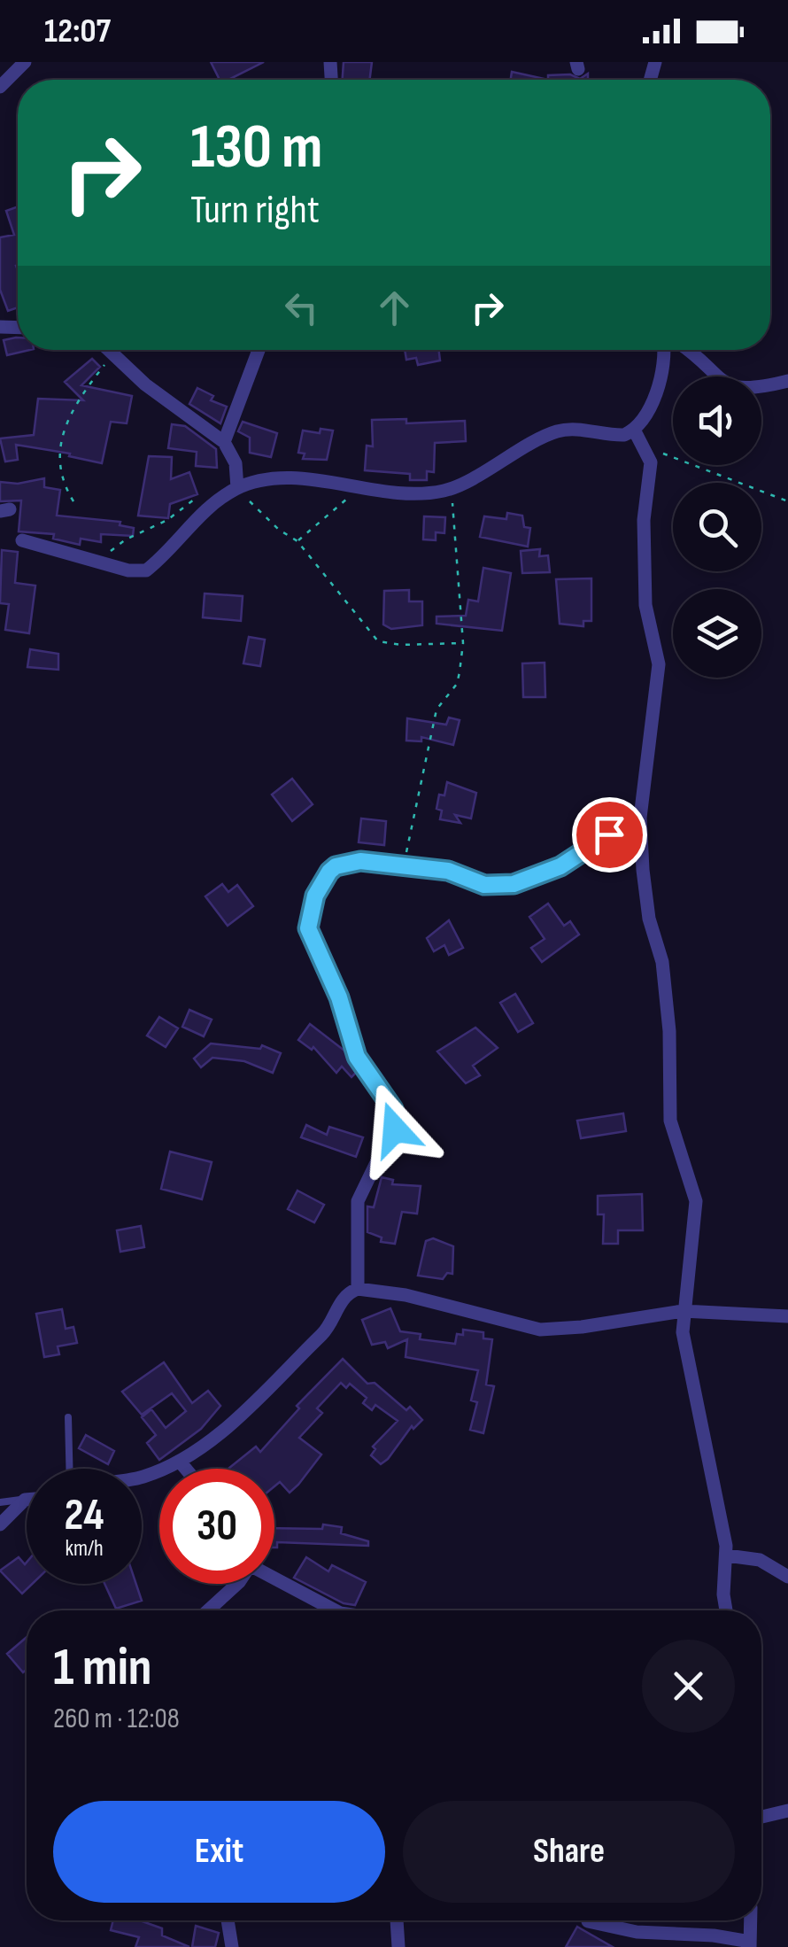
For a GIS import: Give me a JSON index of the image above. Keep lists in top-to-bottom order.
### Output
{
  "page": {
    "status": "12:07",
    "turn": ["130 m", "Turn right"],
    "speed": "24 km/h",
    "limit": "30",
    "heading": ["1 min", "260 m · 12:08"],
    "buttons": ["Exit", "Share"]
  }
}
